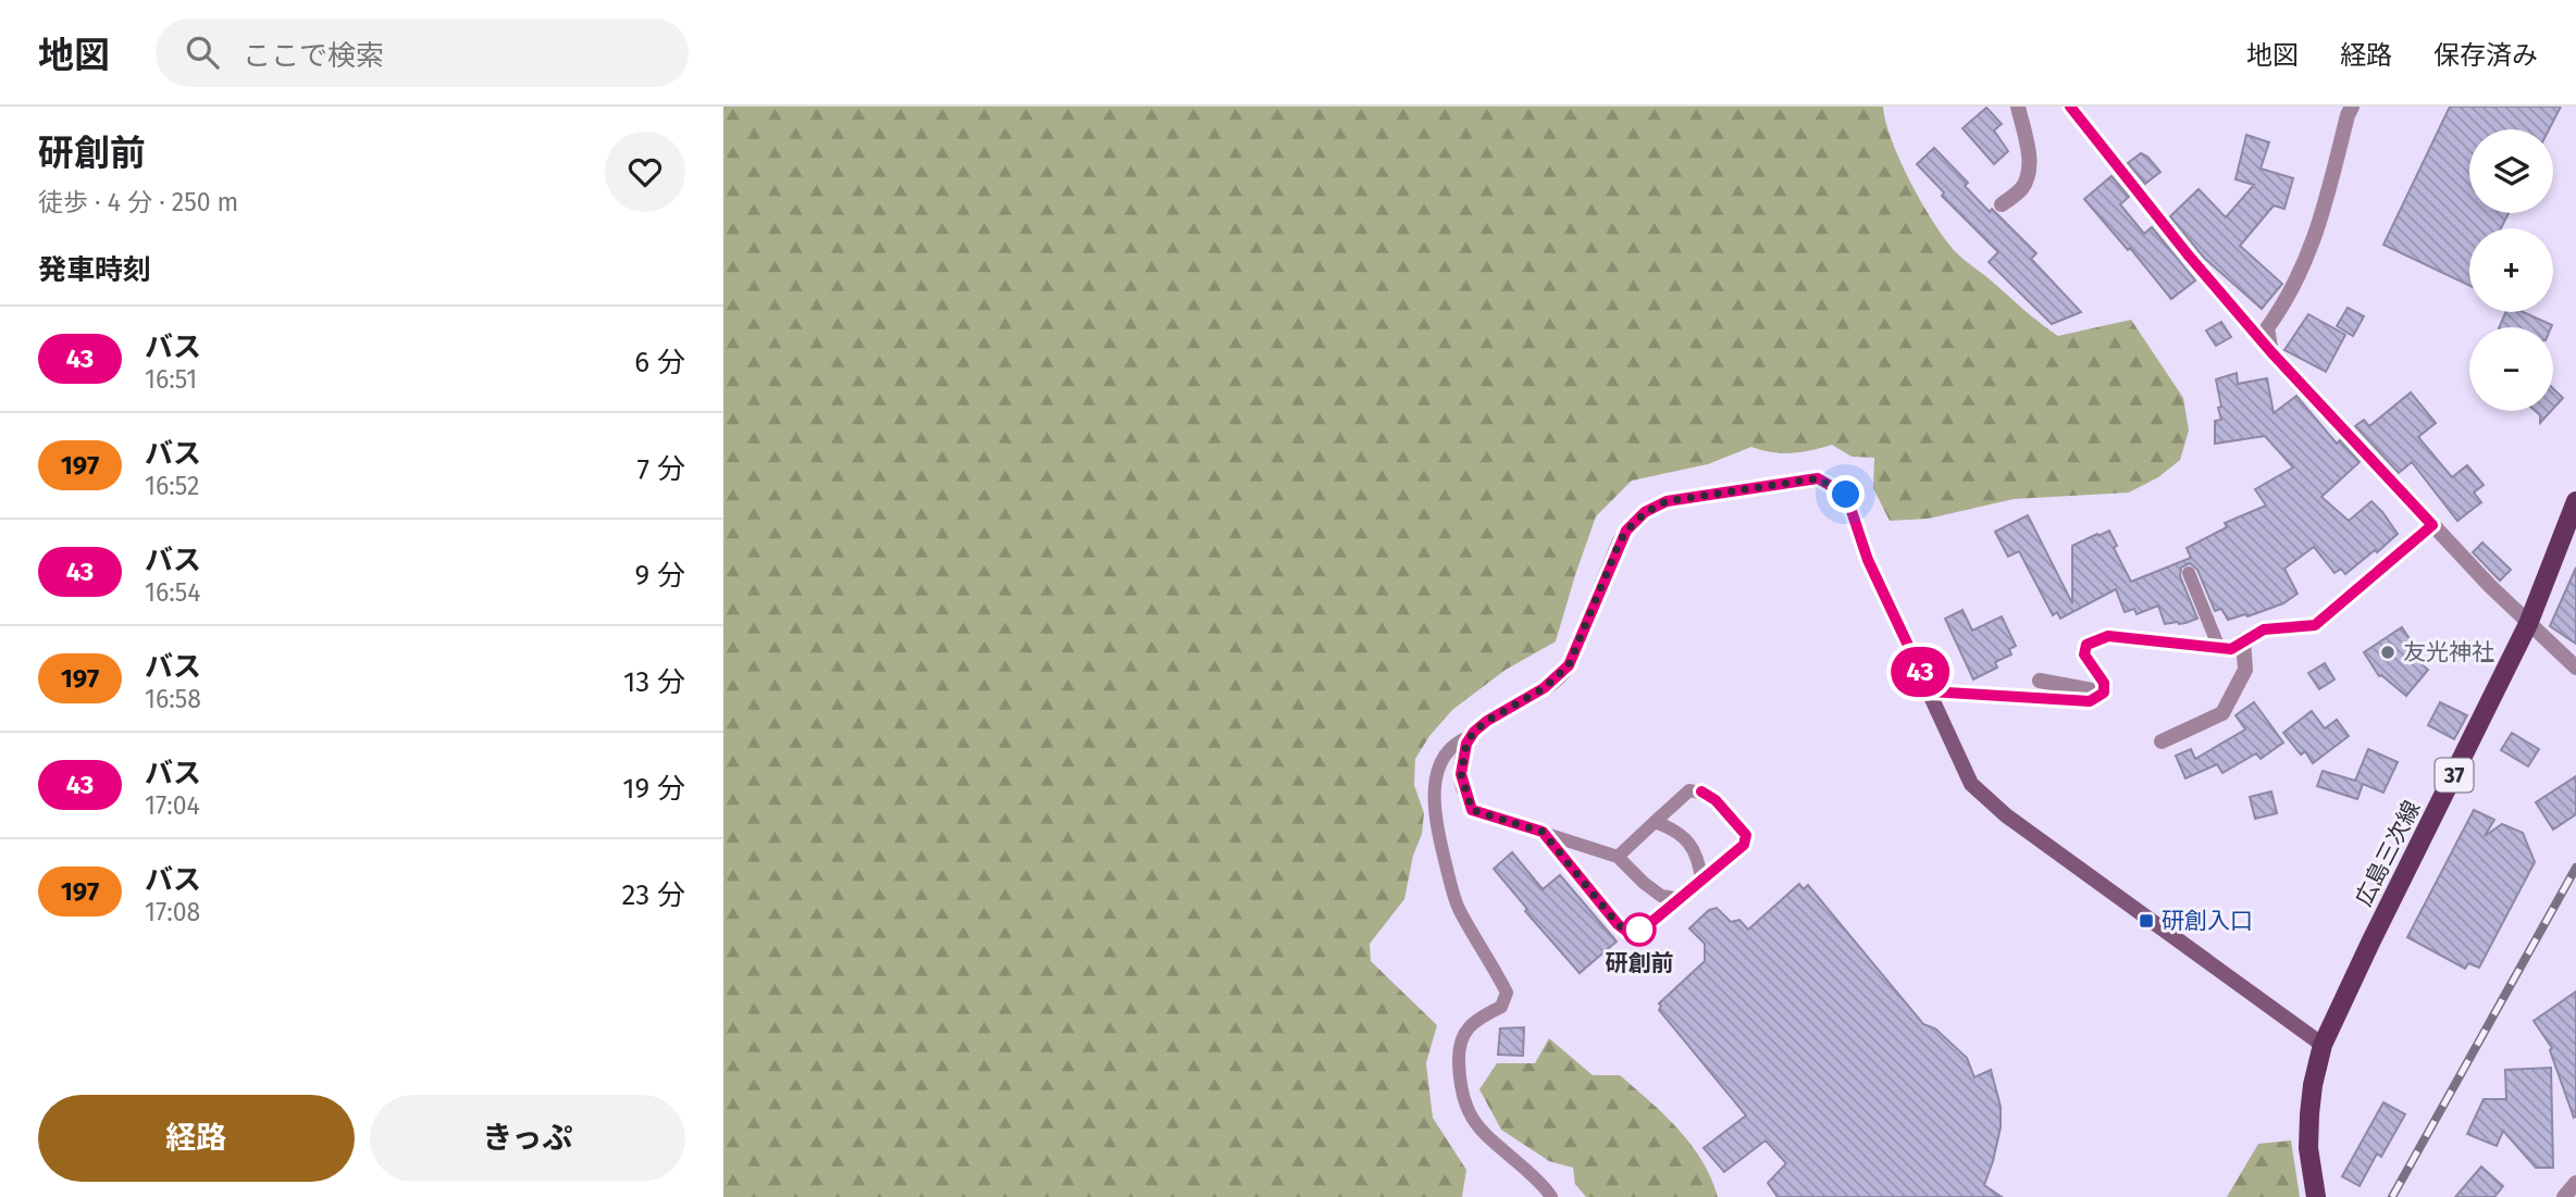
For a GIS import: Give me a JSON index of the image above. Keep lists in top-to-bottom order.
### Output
{
  "streets": {
    "main road": ["37", "広島三次線"]
  },
  "places": {
    "other": ["友光神社", "研創前"],
    "transit": ["研創入口"]
  },
  "lines": ["bus line 43"],
  "page": {
    "header": "地図",
    "search": "ここで検索",
    "nav": ["地図", "経路", "保存済み"],
    "heading": [
      ["研創前", "徒歩 · 4 分 · 250 m"],
      "発車時刻"
    ],
    "on_map": "43",
    "map_buttons": ["+", "−"],
    "list": [
      {
        "mark": "43",
        "name": "バス",
        "note": "16:51",
        "value": "6 分"
      },
      {
        "mark": "197",
        "name": "バス",
        "note": "16:52",
        "value": "7 分"
      },
      {
        "mark": "43",
        "name": "バス",
        "note": "16:54",
        "value": "9 分"
      },
      {
        "mark": "197",
        "name": "バス",
        "note": "16:58",
        "value": "13 分"
      },
      {
        "mark": "43",
        "name": "バス",
        "note": "17:04",
        "value": "19 分"
      },
      {
        "mark": "197",
        "name": "バス",
        "note": "17:08",
        "value": "23 分"
      }
    ],
    "buttons": ["経路", "きっぷ"]
  }
}
